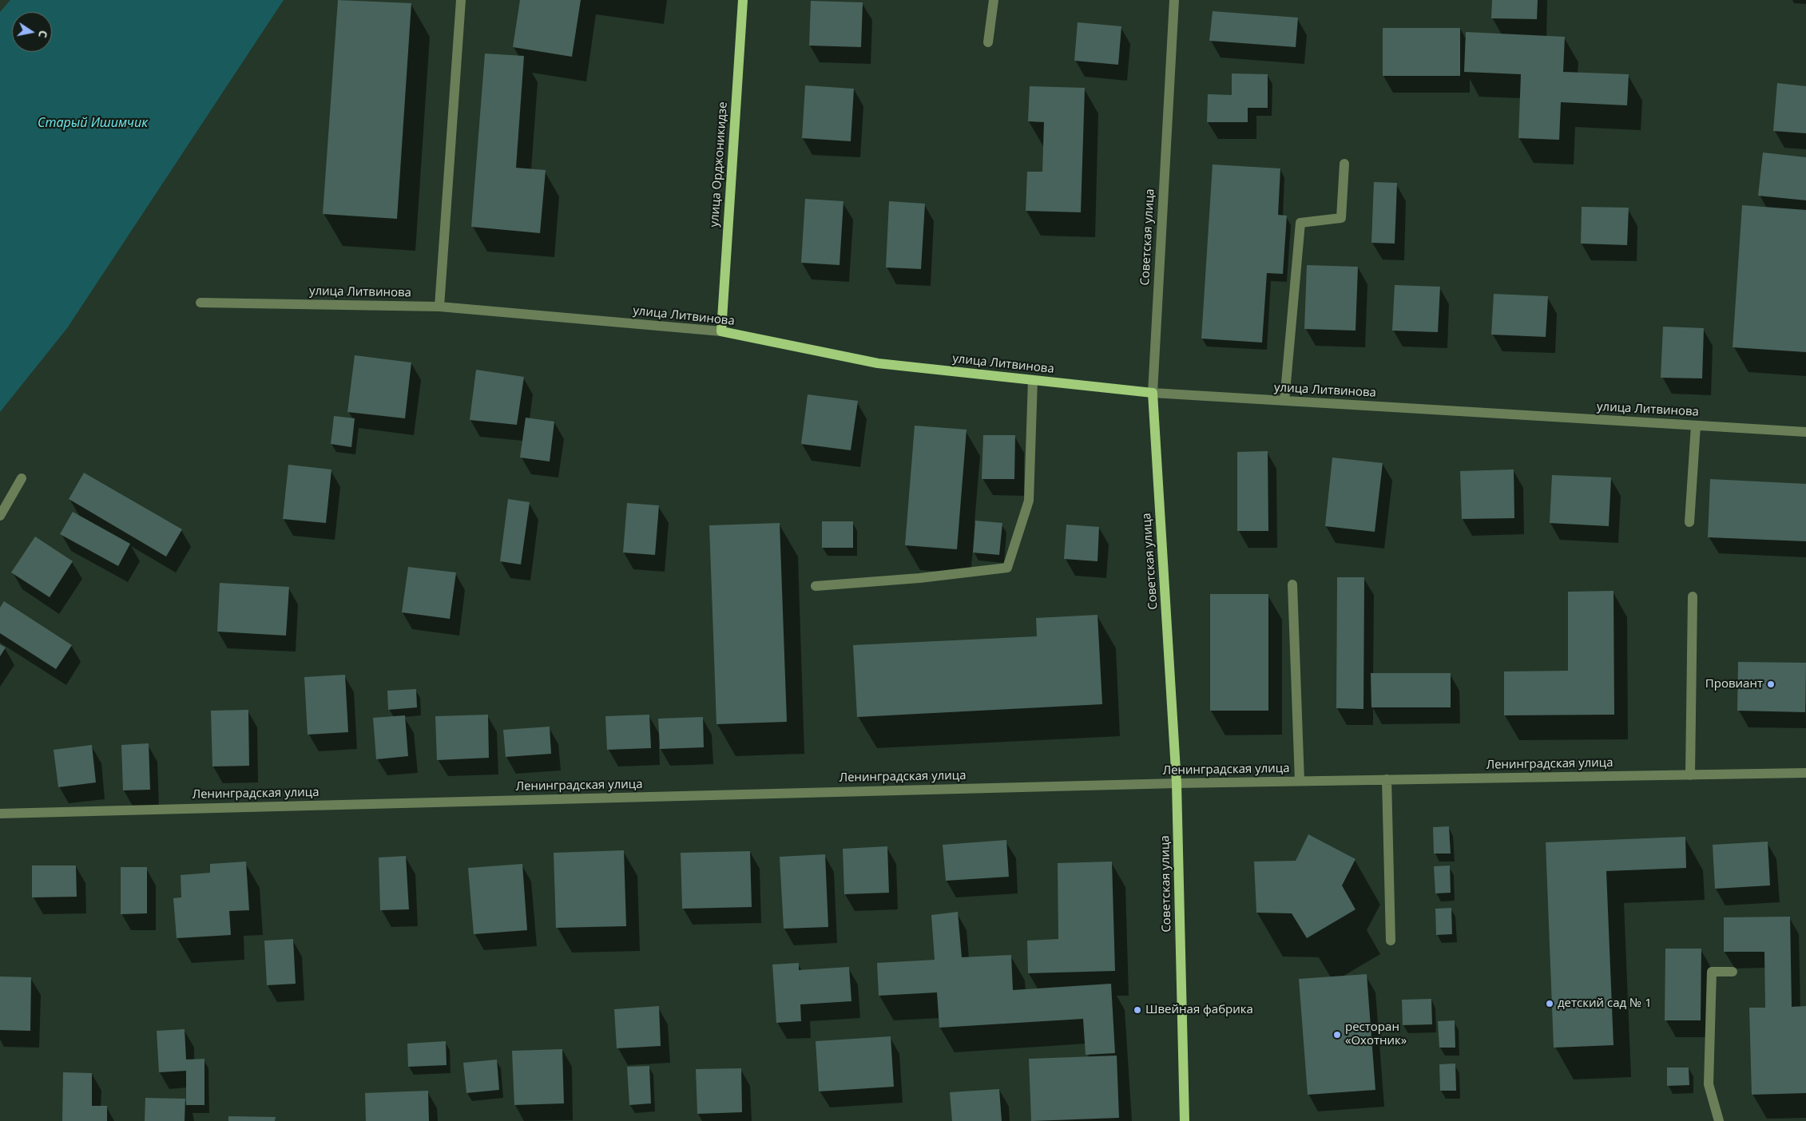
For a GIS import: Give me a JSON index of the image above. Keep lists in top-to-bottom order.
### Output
{
  "streets": {
    "main road": ["улица Орджоникидзе", "Советская улица", "улица Литвинова"],
    "street": ["Ленинградская улица"]
  },
  "crossings": [
    ["улица Орджоникидзе", "улица Литвинова"],
    ["Советская улица", "улица Литвинова"],
    ["Советская улица", "Ленинградская улица"]
  ],
  "water": ["Старый Ишимчик"],
  "places": [
    "Провиант",
    "детский сад № 1",
    "Швейная фабрика",
    "ресторан «Охотник»"
  ],
  "north": "right"
}
